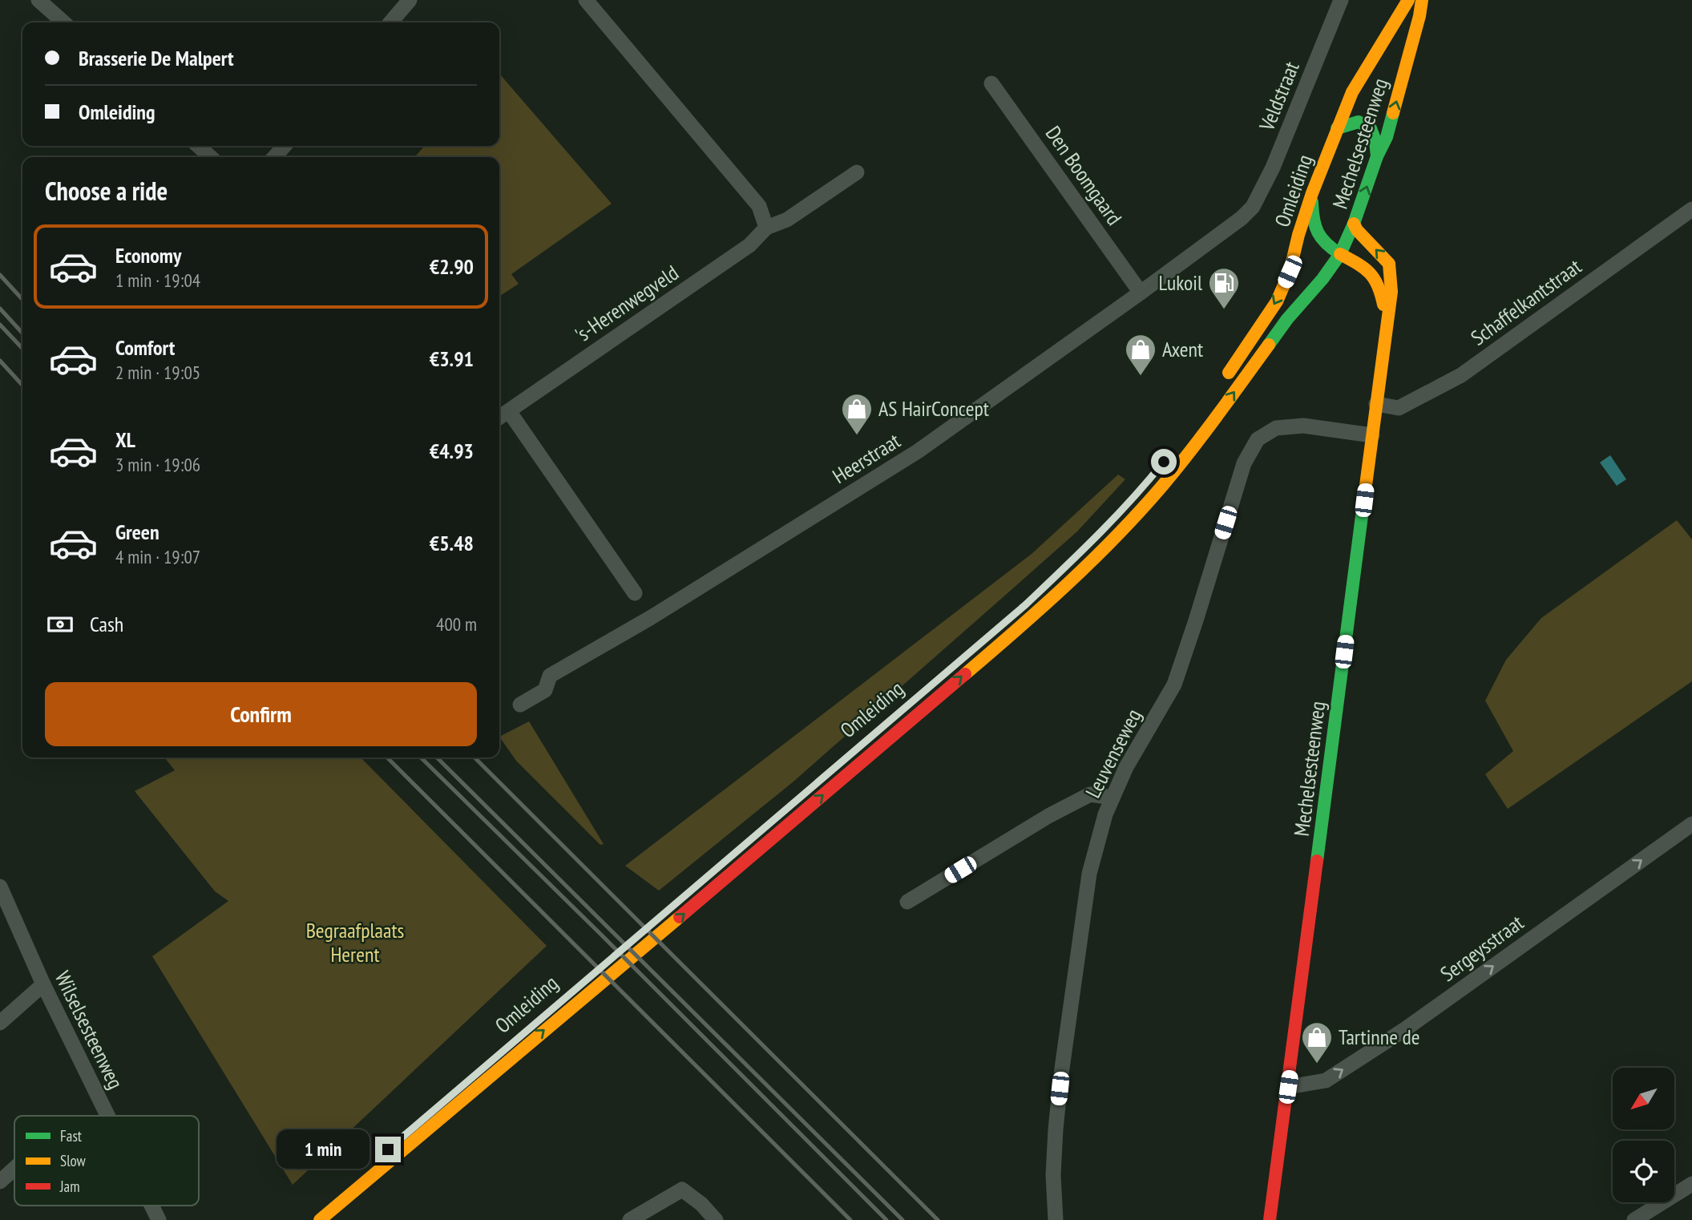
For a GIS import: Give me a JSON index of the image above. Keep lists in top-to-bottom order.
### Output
{
  "streets": {
    "main road": ["Mechelsesteenweg", "Omleiding"],
    "street": [
      "Veldstraat",
      "Den Boomgaard",
      "Schaffelkantstraat",
      "'s-Herenwegveld",
      "Heerstraat",
      "Leuvenseweg",
      "Sergeysstraat",
      "Wilselsesteenweg"
    ]
  },
  "crossings": [
    ["Veldstraat", "Heerstraat"],
    ["Mechelsesteenweg", "Omleiding"],
    ["Mechelsesteenweg", "Schaffelkantstraat"],
    ["Mechelsesteenweg", "Leuvenseweg"],
    ["Mechelsesteenweg", "Sergeysstraat"],
    ["Den Boomgaard", "Heerstraat"]
  ],
  "one_way": ["Sergeysstraat"],
  "parks": ["Begraafplaats Herent"],
  "places": {
    "fuel station": ["Lukoil"],
    "shop": ["Axent", "AS HairConcept", "Tartinne de"]
  },
  "legend": ["Fast", "Slow", "Jam"],
  "north": "bottom left",
  "page": {
    "banner": ["Brasserie De Malpert", "Omleiding"],
    "heading": "Choose a ride",
    "list": [
      {
        "name": "Economy",
        "note": "1 min · 19:04",
        "value": "€2.90"
      },
      {
        "name": "Comfort",
        "note": "2 min · 19:05",
        "value": "€3.91"
      },
      {
        "name": "XL",
        "note": "3 min · 19:06",
        "value": "€4.93"
      },
      {
        "name": "Green",
        "note": "4 min · 19:07",
        "value": "€5.48"
      }
    ],
    "pay": ["Cash", "400 m"],
    "buttons": "Confirm",
    "bubble": "1 min"
  }
}
